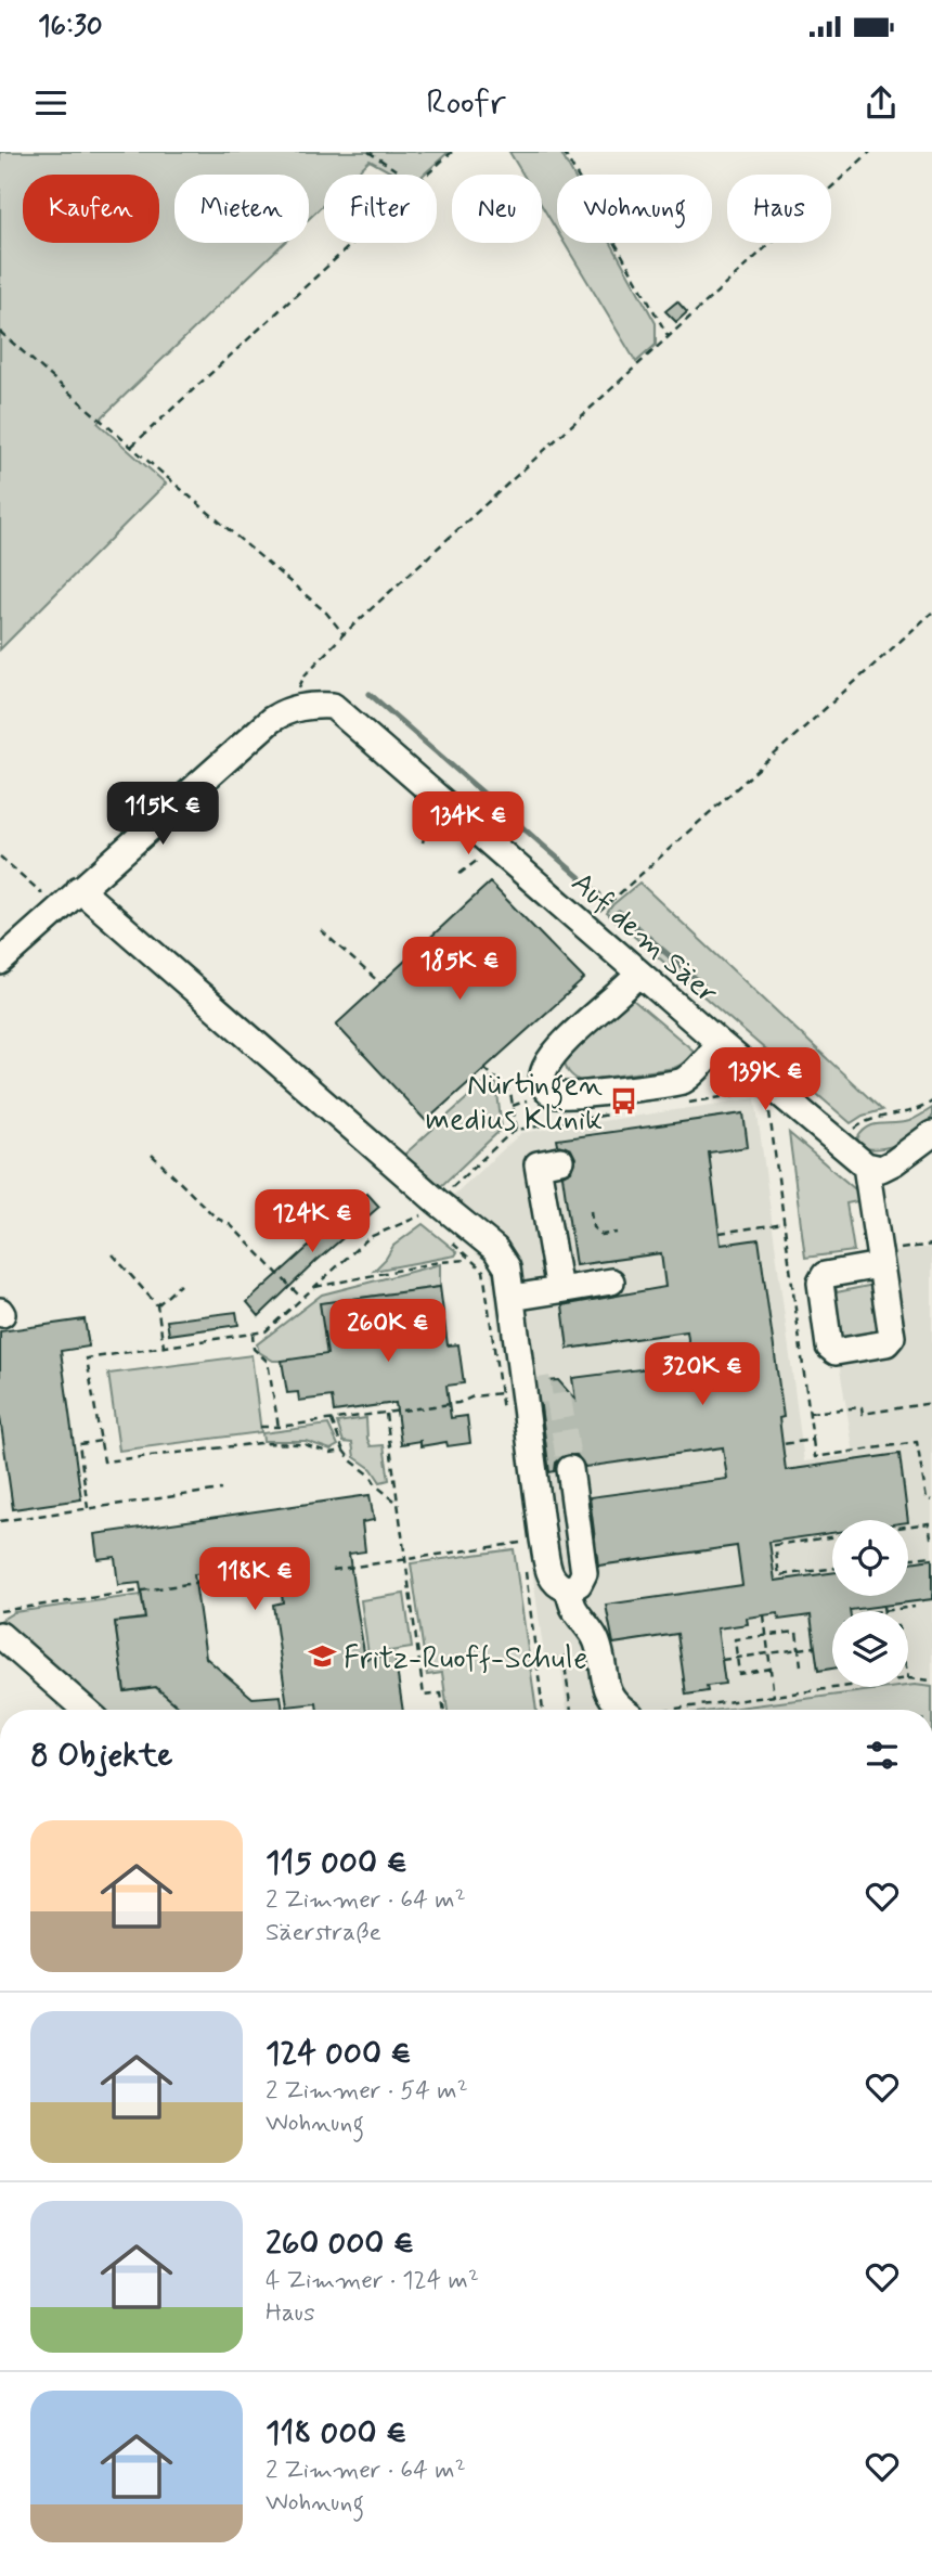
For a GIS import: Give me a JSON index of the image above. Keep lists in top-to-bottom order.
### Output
{
  "streets": {
    "street": ["Auf dem Säer"]
  },
  "places": {
    "bus stop": ["Nürtingen medius Klinik"],
    "school or university": ["Fritz-Ruoff-Schule"]
  },
  "page": {
    "status": "16:30",
    "header": "Roofr",
    "chip": [
      "Kaufen",
      "Mieten",
      "Filter",
      "Neu",
      "Wohnung",
      "Haus"
    ],
    "price": [
      "115K €",
      "134K €",
      "185K €",
      "139K €",
      "124K €",
      "260K €",
      "320K €",
      "118K €"
    ],
    "heading": "8 Objekte",
    "list": [
      {
        "name": "115 000 €",
        "note": "2 Zimmer · 64 m² · Säerstraße"
      },
      {
        "name": "124 000 €",
        "note": "2 Zimmer · 54 m² · Wohnung"
      },
      {
        "name": "260 000 €",
        "note": "4 Zimmer · 124 m² · Haus"
      },
      {
        "name": "118 000 €",
        "note": "2 Zimmer · 64 m² · Wohnung"
      }
    ]
  }
}
